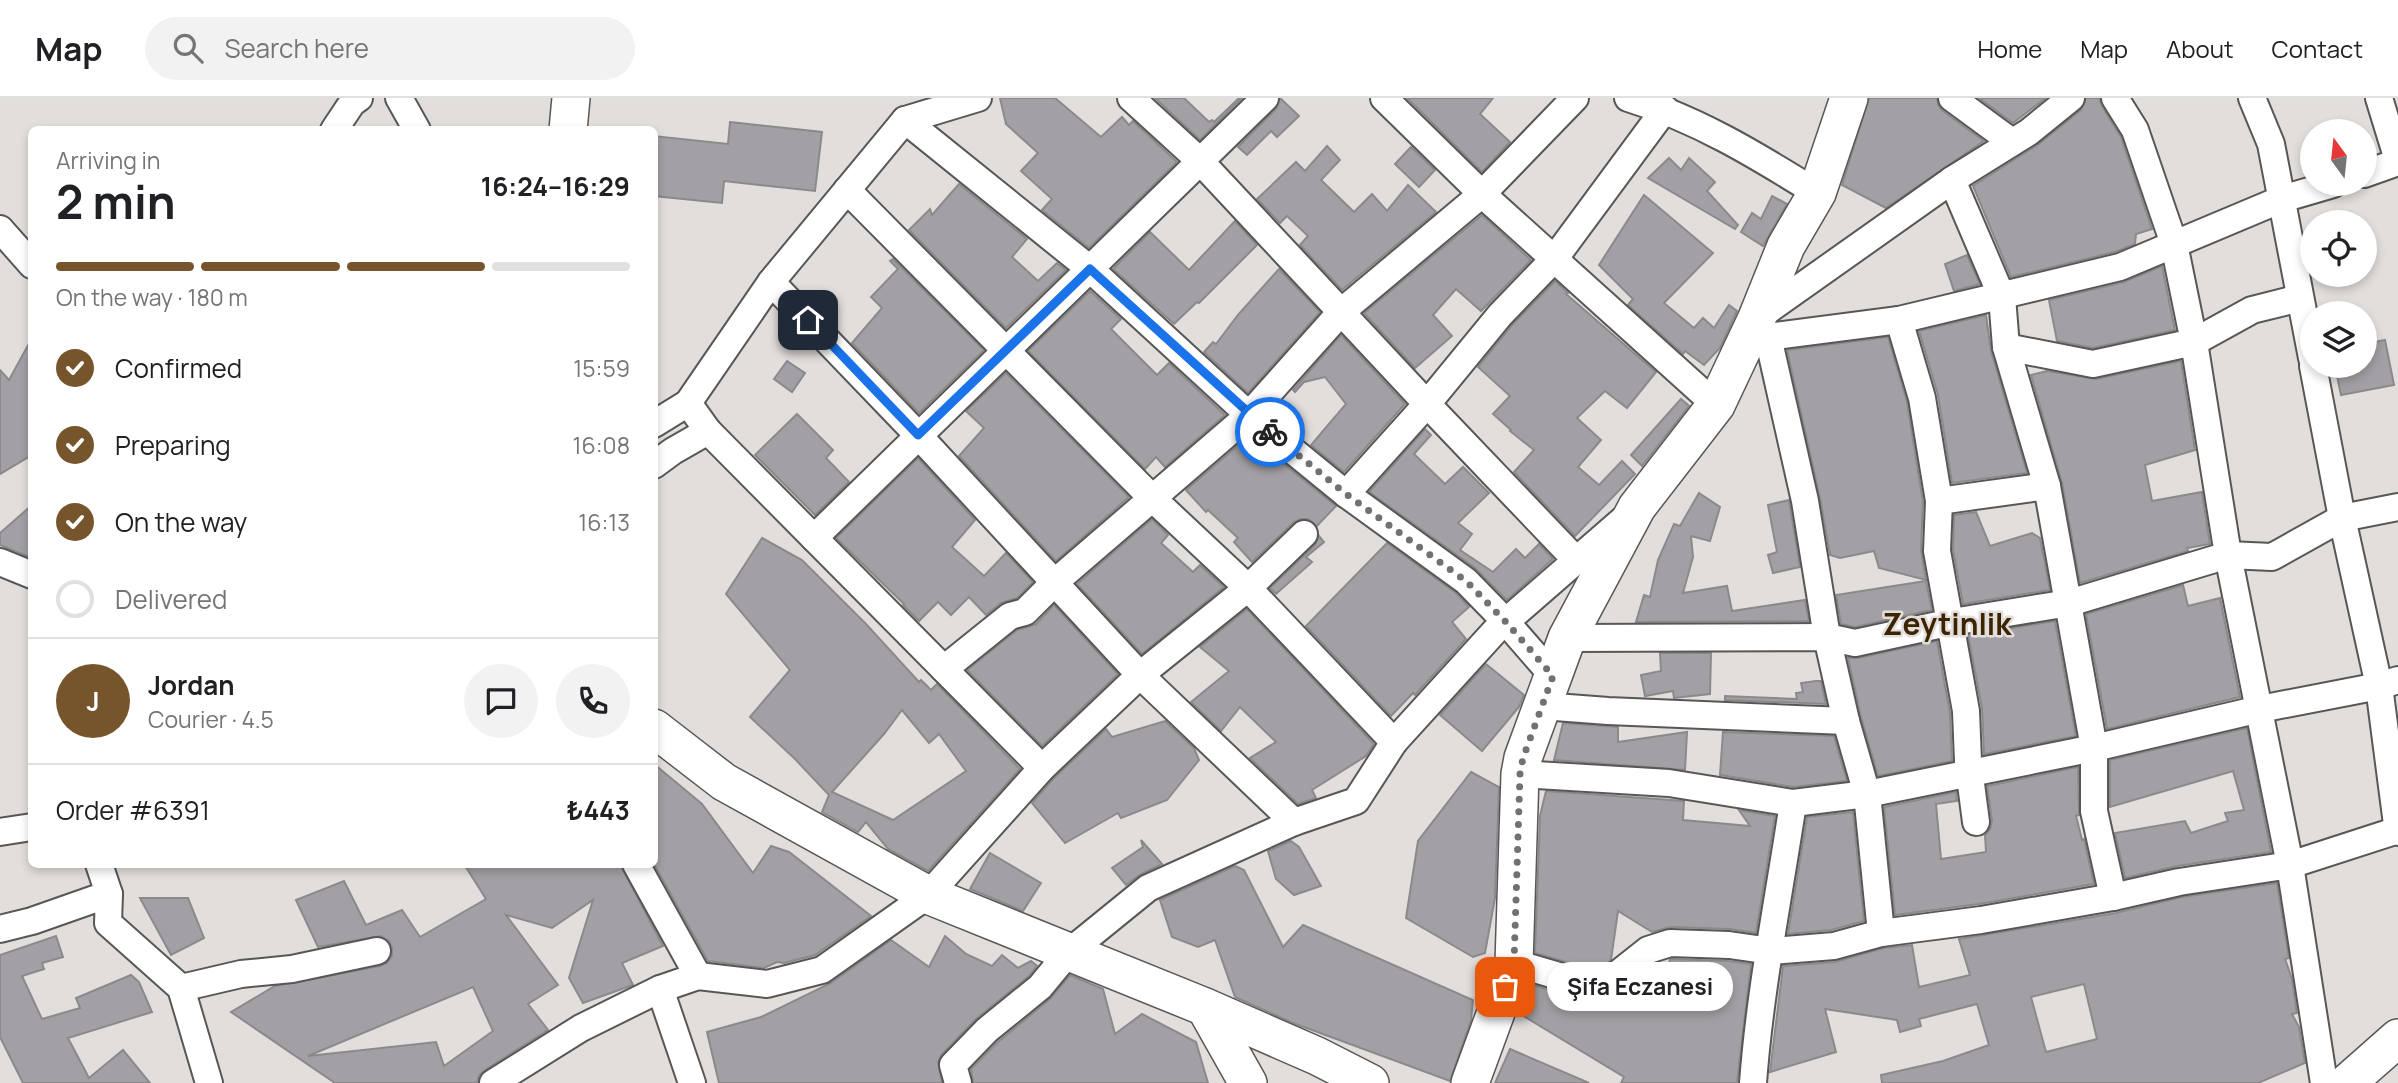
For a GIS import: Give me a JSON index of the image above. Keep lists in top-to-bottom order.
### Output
{
  "districts": ["Zeytinlik"],
  "places": ["Şifa Eczanesi"],
  "north": "top",
  "page": {
    "header": "Map",
    "search": "Search here",
    "nav": [
      "Home",
      "Map",
      "About",
      "Contact"
    ],
    "heading": ["2 min", "Arriving in", "16:24–16:29"],
    "panel": [
      "Jordan",
      "Courier · 4.5",
      "Order #6391",
      "₺443"
    ],
    "bar": "On the way · 180 m",
    "list": [
      ["Confirmed", "15:59"],
      ["Preparing", "16:08"],
      ["On the way", "16:13"],
      "Delivered"
    ],
    "round": "J",
    "bubble": "Şifa Eczanesi"
  }
}
